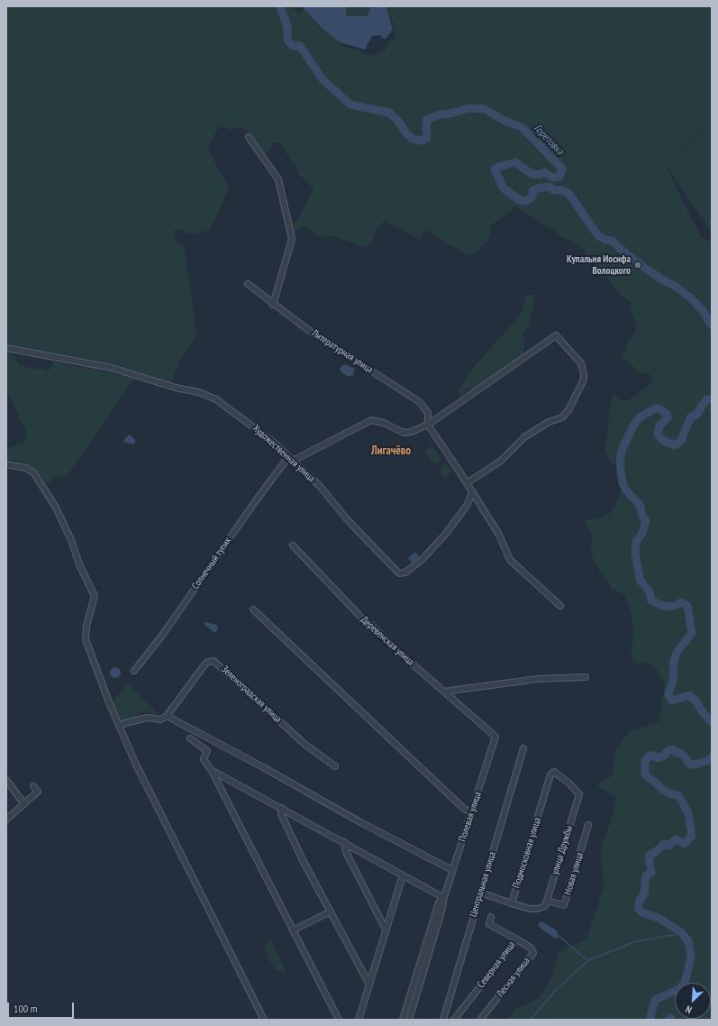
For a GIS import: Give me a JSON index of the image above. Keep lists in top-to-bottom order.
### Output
{
  "streets": {
    "street": [
      "Литературная улица",
      "Художественная улица",
      "Солнечный тупик",
      "Деревенская улица",
      "Зеленоградская улица",
      "Полевая улица",
      "улица Дружбы",
      "Подмосковная улица",
      "Новая улица",
      "Центральная улица",
      "Северная улица",
      "Лесная улица"
    ]
  },
  "crossings": [
    ["Художественная улица", "Солнечный тупик"],
    ["Деревенская улица", "Полевая улица"],
    ["улица Дружбы", "Подмосковная улица"],
    ["улица Дружбы", "Новая улица"],
    ["Северная улица", "Лесная улица"]
  ],
  "districts": ["Лигачёво"],
  "water": ["Горетовка"],
  "places": ["Купальня Иосифа Волоцкого"],
  "scale_bar": "100 m",
  "north": "bottom left"
}
